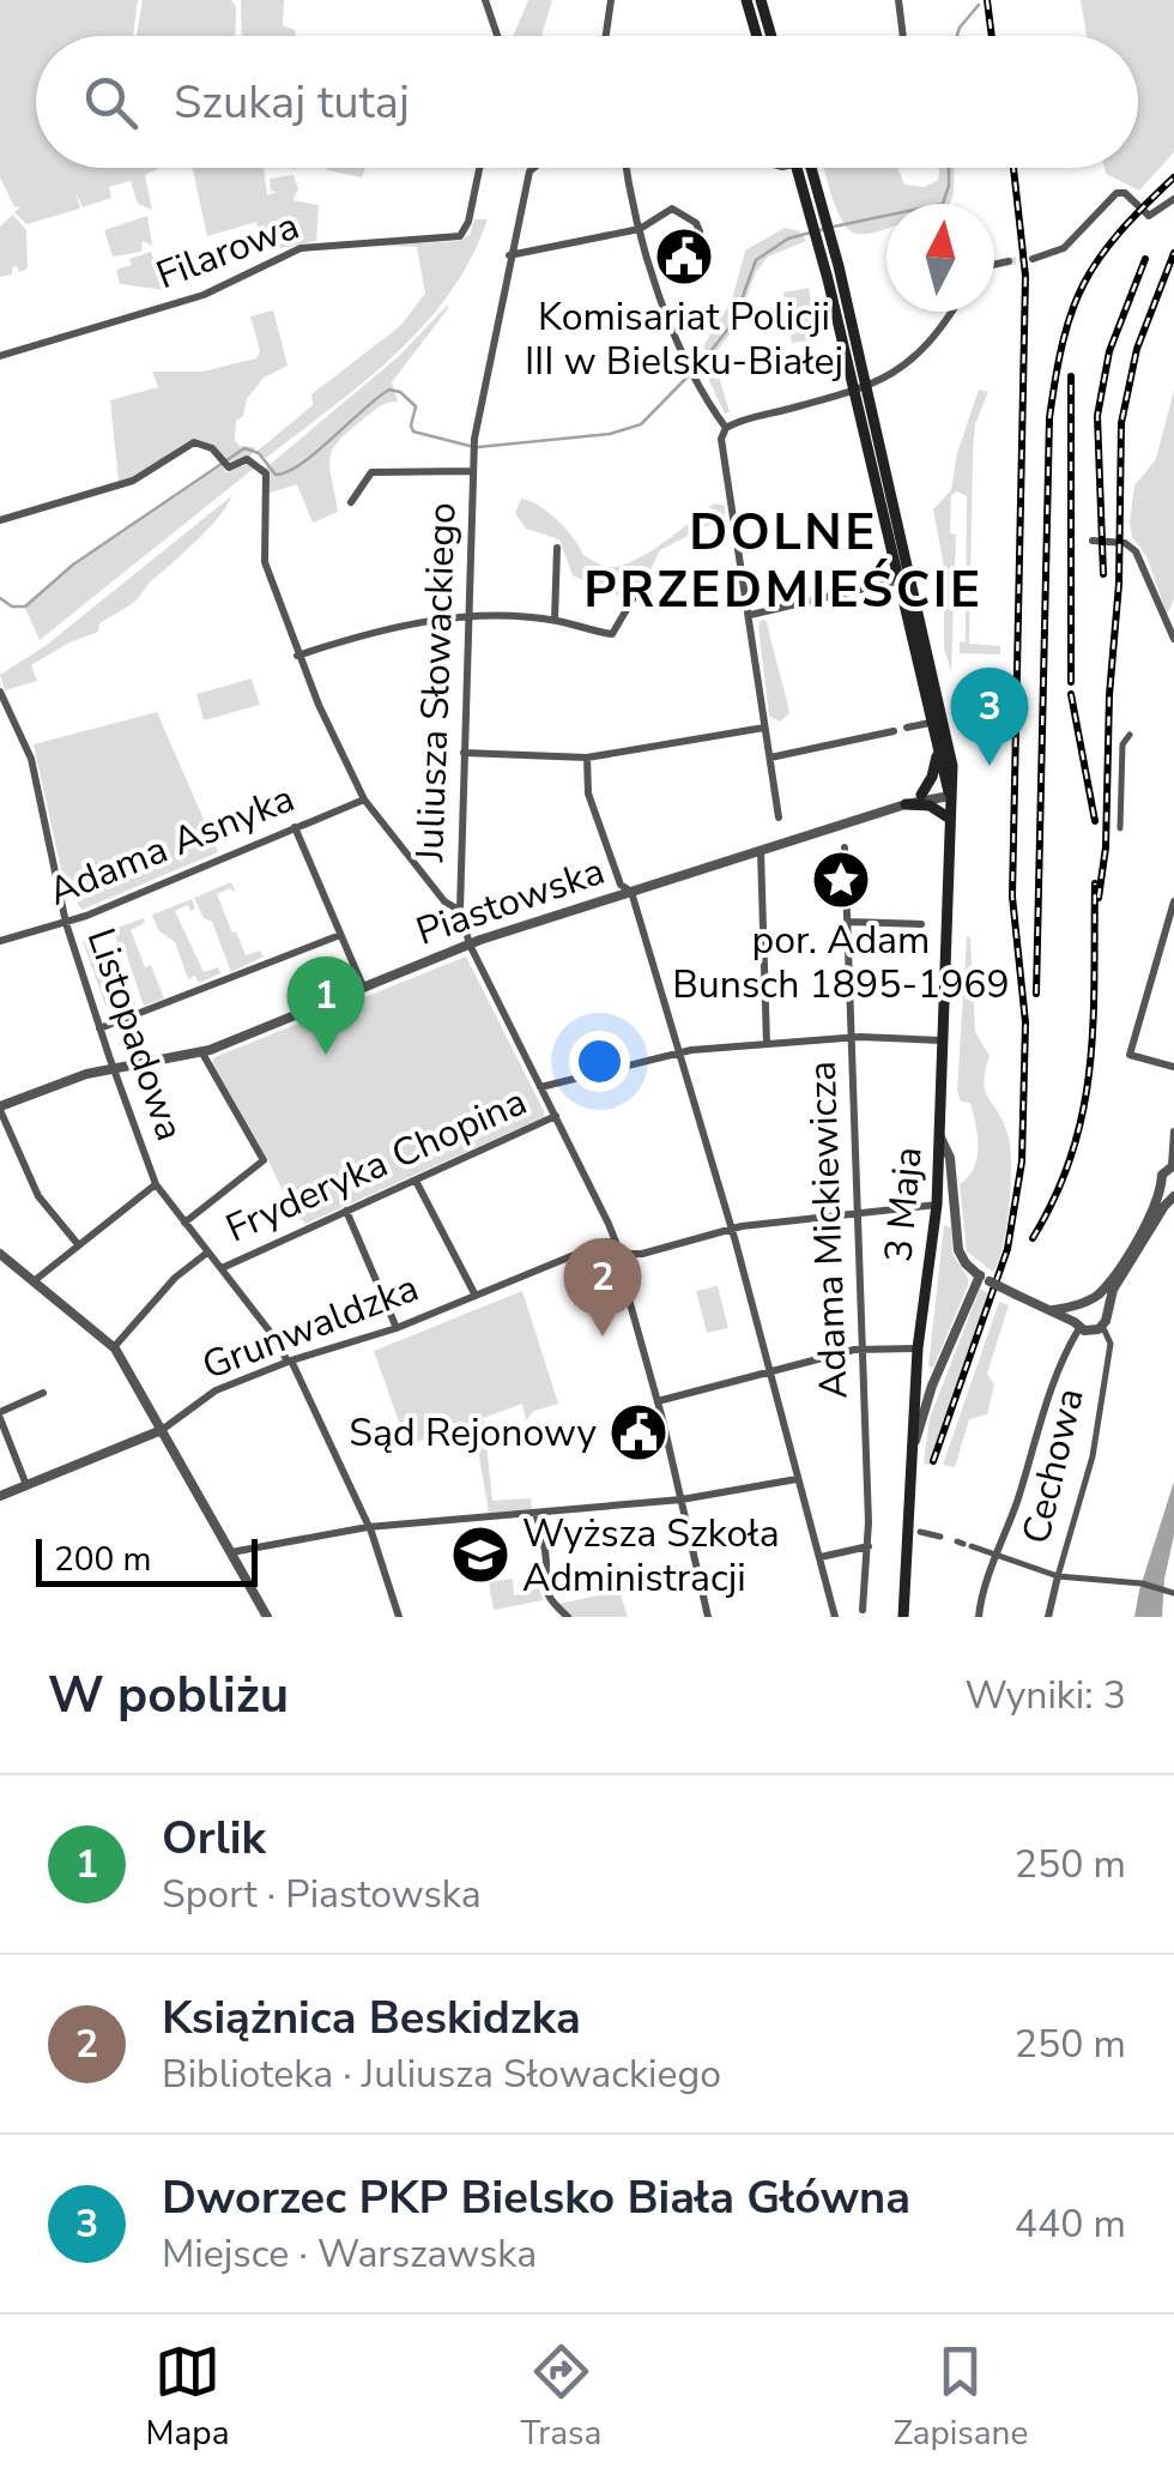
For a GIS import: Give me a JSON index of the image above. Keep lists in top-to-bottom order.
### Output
{
  "streets": {
    "main road": ["3 Maja"],
    "street": [
      "Filarowa",
      "Juliusza Słowackiego",
      "Adama Asnyka",
      "Piastowska",
      "Listopadowa",
      "Fryderyka Chopina",
      "Adama Mickiewicza",
      "Grunwaldzka",
      "Cechowa"
    ]
  },
  "crossings": [
    ["Juliusza Słowackiego", "Piastowska"],
    ["Juliusza Słowackiego", "Fryderyka Chopina"],
    ["Juliusza Słowackiego", "Grunwaldzka"],
    ["Adama Asnyka", "Listopadowa"],
    ["Piastowska", "Listopadowa"],
    ["Piastowska", "3 Maja"],
    ["Listopadowa", "Fryderyka Chopina"],
    ["Listopadowa", "Grunwaldzka"]
  ],
  "districts": ["DOLNE PRZEDMIEŚCIE"],
  "places": {
    "public building": ["Komisariat Policji III w Bielsku-Białej", "Sąd Rejonowy"],
    "place": ["por. Adam Bunsch 1895-1969"],
    "school or university": ["Wyższa Szkoła Administracji"]
  },
  "scale_bar": "200 m",
  "north": "top",
  "page": {
    "search": "Szukaj tutaj",
    "pins": ["3", "1", "2"],
    "scale": "200 m",
    "heading": ["W pobliżu", "Wyniki: 3"],
    "list": [
      {
        "mark": "1",
        "name": "Orlik",
        "note": "Sport · Piastowska",
        "value": "250 m"
      },
      {
        "mark": "2",
        "name": "Książnica Beskidzka",
        "note": "Biblioteka · Juliusza Słowackiego",
        "value": "250 m"
      },
      {
        "mark": "3",
        "name": "Dworzec PKP Bielsko Biała Główna",
        "note": "Miejsce · Warszawska",
        "value": "440 m"
      }
    ],
    "nav": ["Mapa", "Trasa", "Zapisane"]
  }
}
